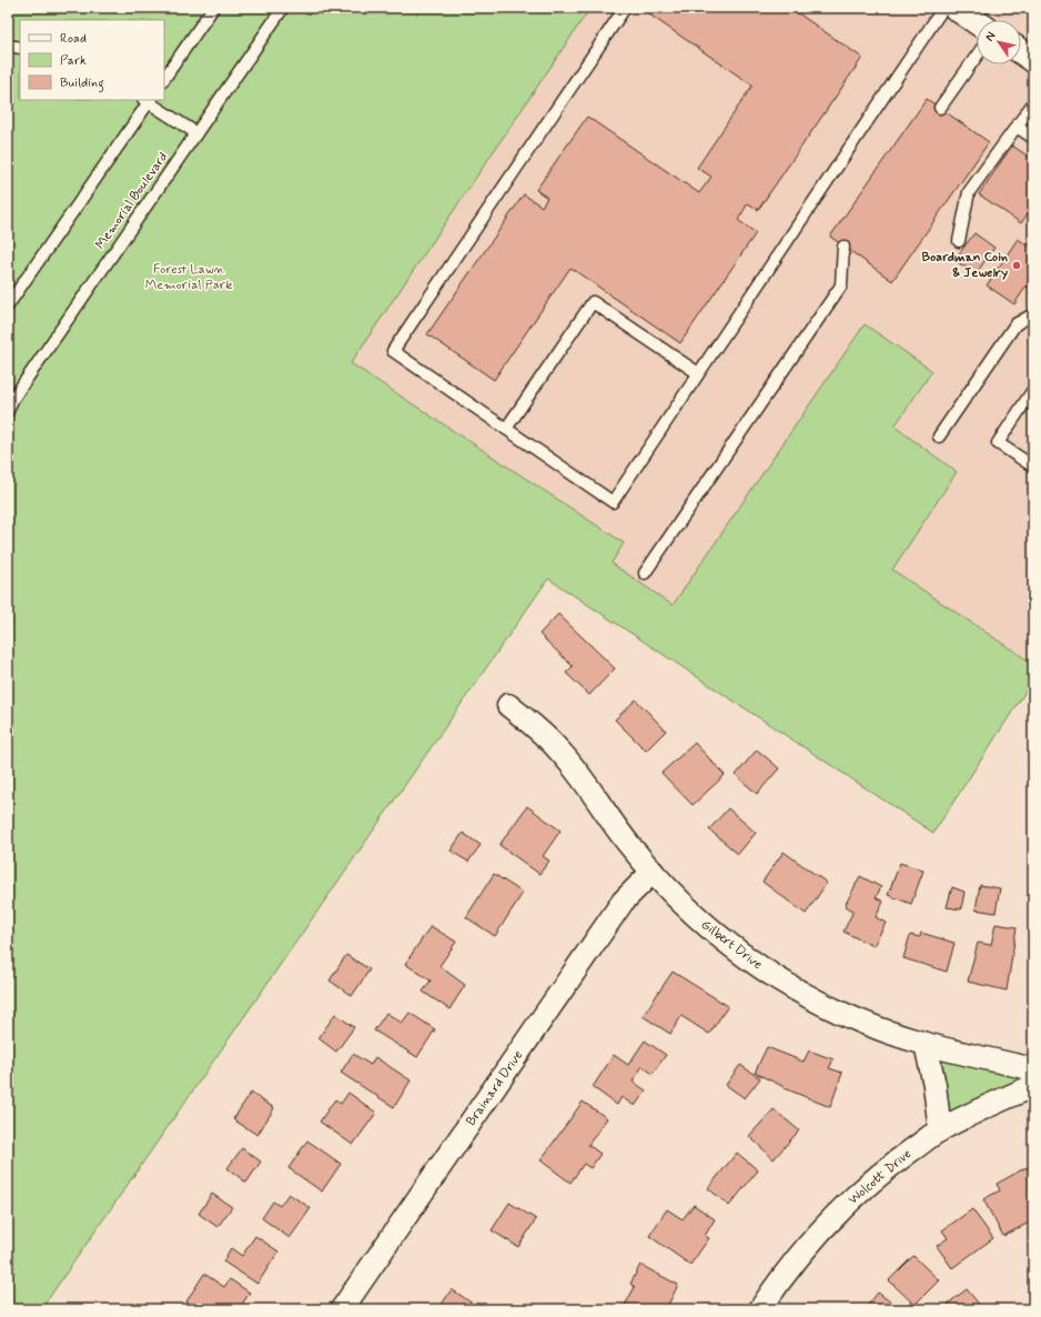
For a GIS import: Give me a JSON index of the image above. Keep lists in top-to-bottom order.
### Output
{
  "streets": {
    "street": ["Gilbert Drive", "Brainard Drive", "Wolcott Drive"],
    "lane": ["Memorial Boulevard"]
  },
  "crossings": [
    ["Gilbert Drive", "Brainard Drive"]
  ],
  "parks": ["Forest Lawn Memorial Park"],
  "places": ["Boardman Coin & Jewelry"],
  "legend": ["Road", "Park", "Building"],
  "north": "top left"
}
